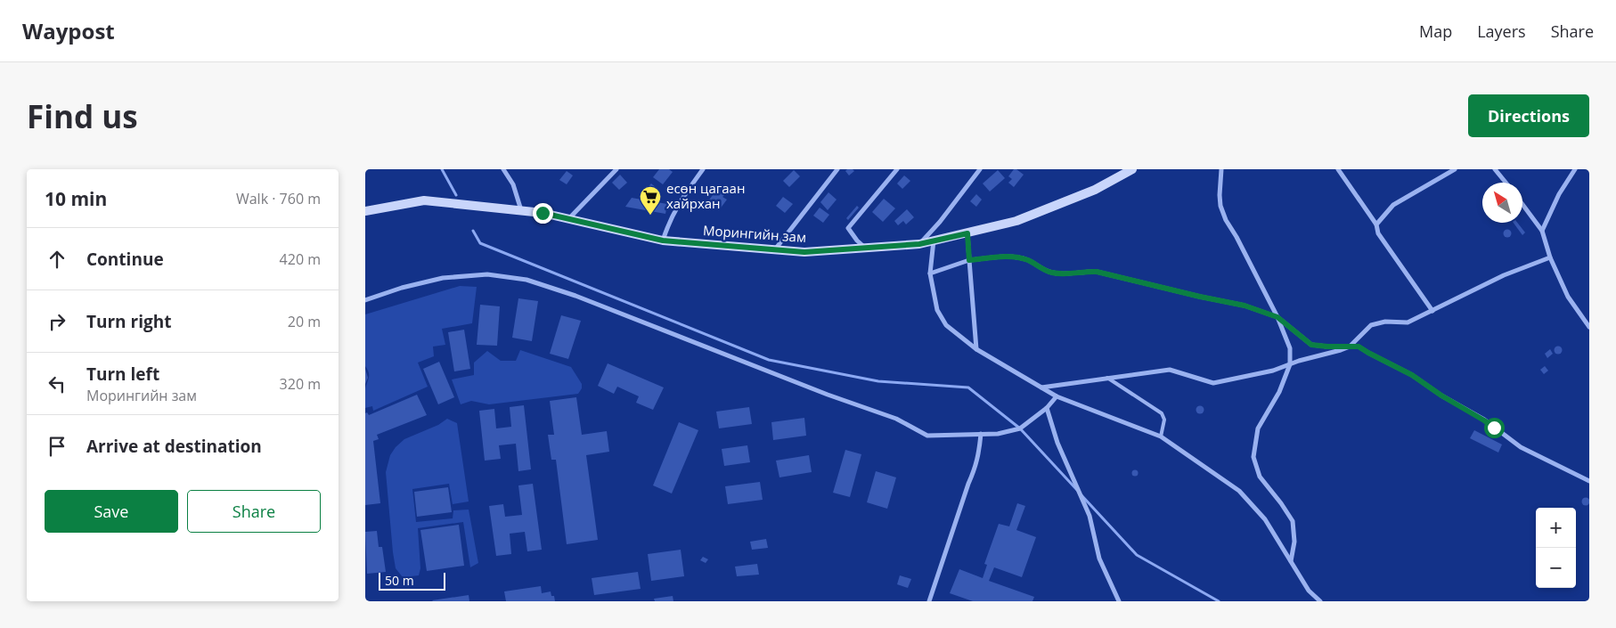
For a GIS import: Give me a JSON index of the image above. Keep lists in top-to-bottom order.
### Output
{
  "streets": {
    "main road": ["Морингийн зам"]
  },
  "places": {
    "supermarket": ["есөн цагаан хайрхан"]
  },
  "scale_bar": "50 m",
  "north": "top left",
  "page": {
    "header": "Waypost",
    "nav": ["Map", "Layers", "Share"],
    "buttons": [
      "Directions",
      ["Save", "Share"]
    ],
    "title": "Find us",
    "heading": ["10 min", "Walk · 760 m"],
    "list": [
      ["Continue", "420 m"],
      ["Turn right", "20 m"],
      ["Turn left", "Морингийн зам", "320 m"],
      "Arrive at destination"
    ],
    "map_buttons": ["+", "−"],
    "scale": "50 m"
  }
}
